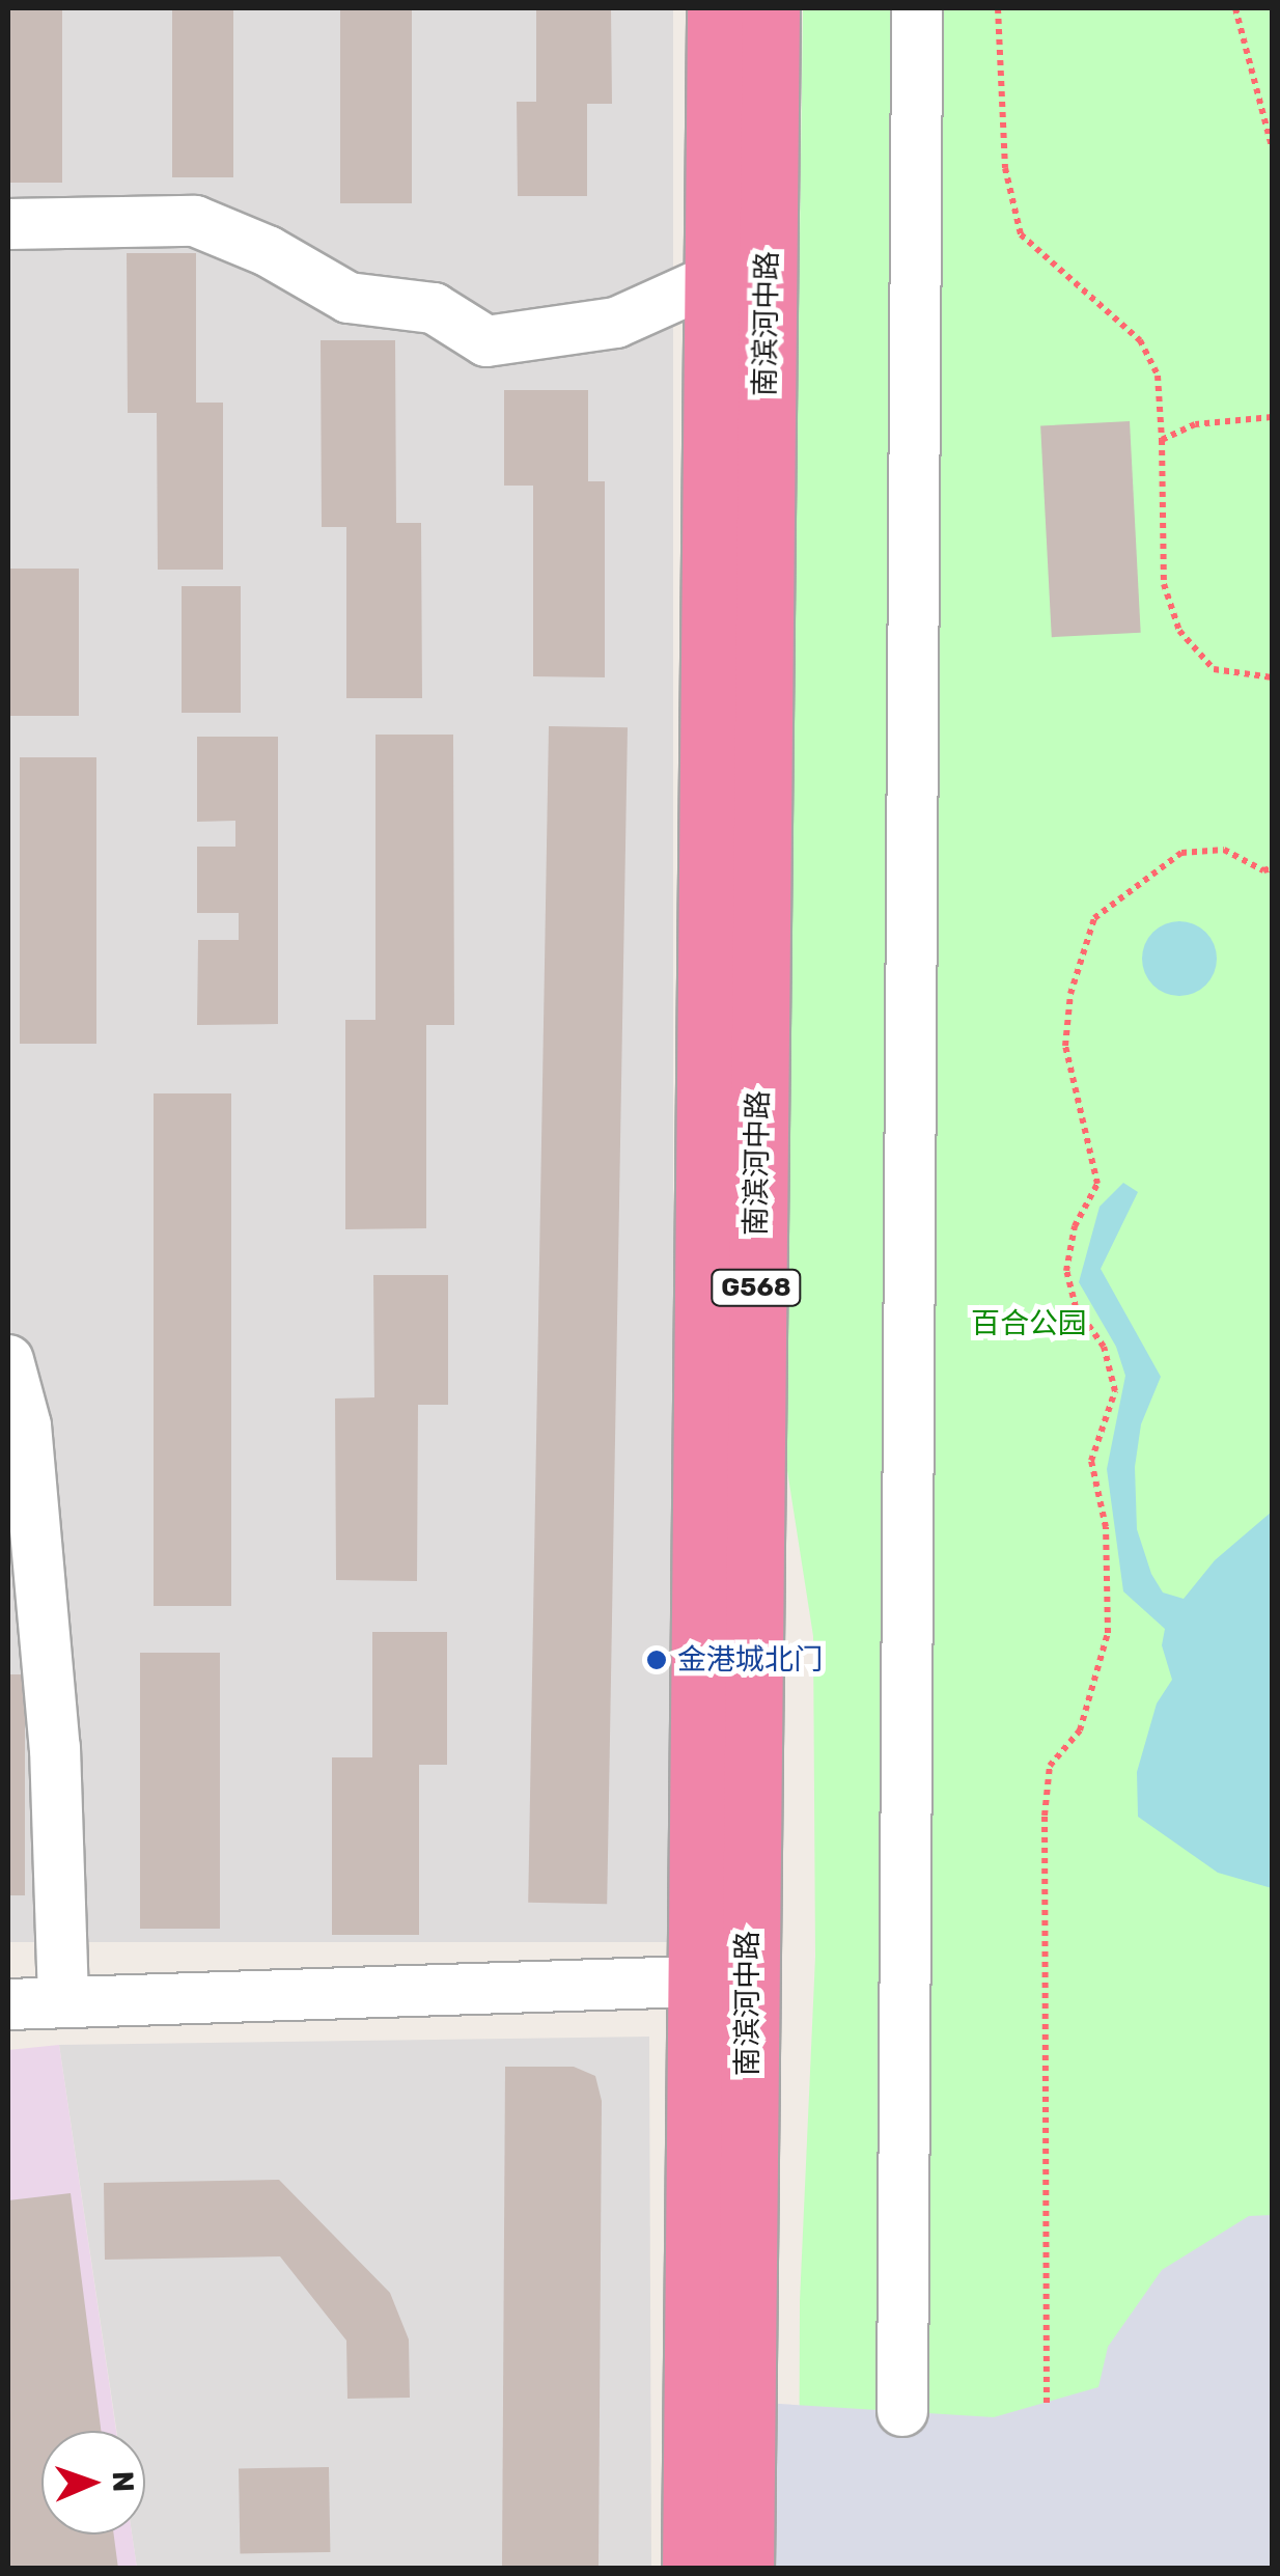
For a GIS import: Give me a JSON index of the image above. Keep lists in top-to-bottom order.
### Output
{
  "streets": {
    "highway": ["南滨河中路", "G568"]
  },
  "parks": ["百合公园"],
  "places": ["金港城北门"],
  "north": "right"
}
